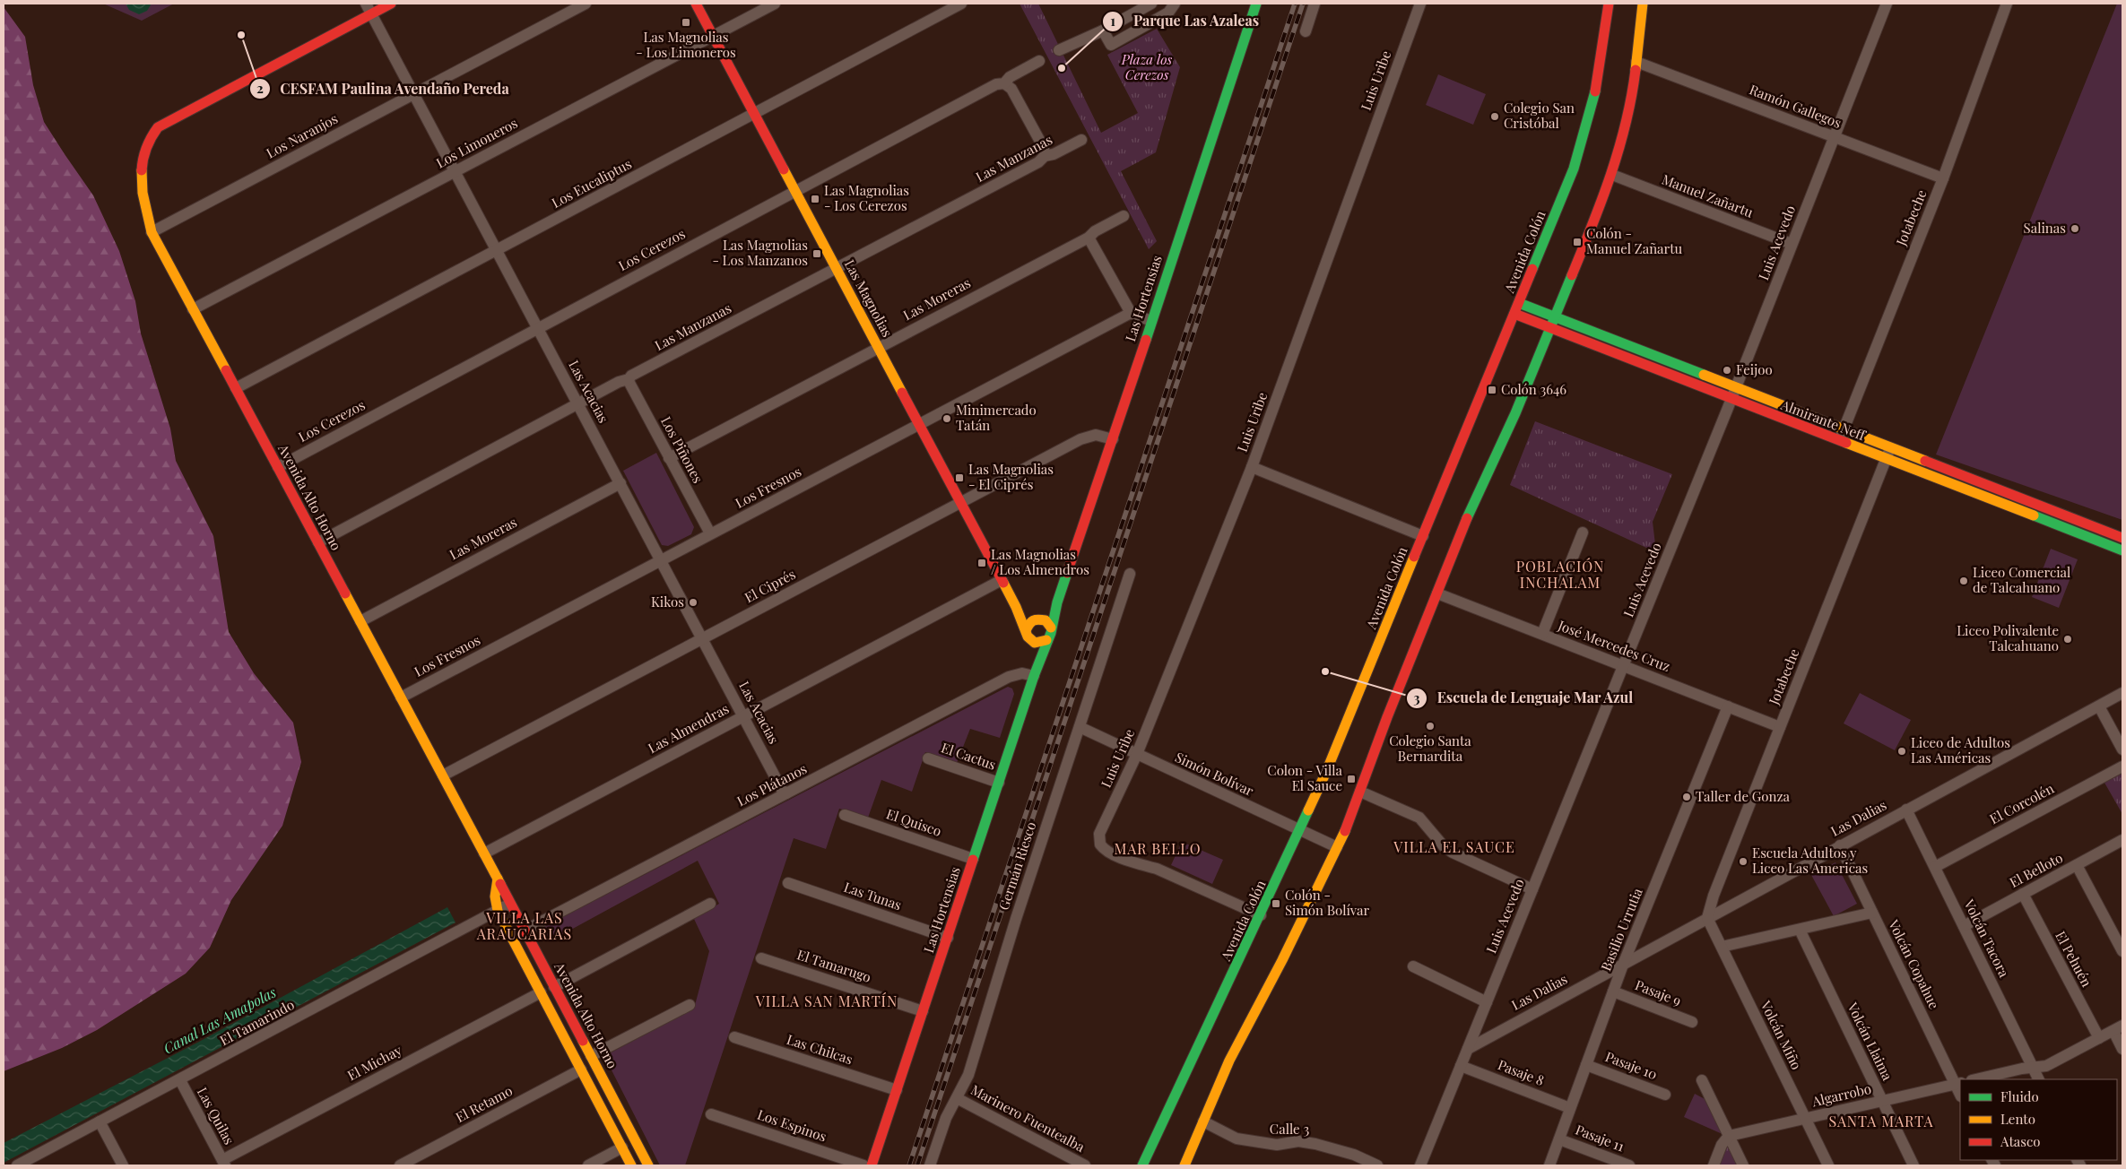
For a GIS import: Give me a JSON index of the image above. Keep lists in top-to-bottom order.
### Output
{
  "streets": {
    "street": [
      "Luis Uribe",
      "Ramón Gallegos",
      "Los Naranjos",
      "Los Limoneros",
      "Las Manzanas",
      "Los Eucaliptus",
      "Manuel Zañartu",
      "Jotabeche",
      "Luis Acevedo",
      "Los Cerezos",
      "Avenida Colón",
      "Las Magnolias",
      "Las Hortensias",
      "Las Moreras",
      "Las Acacias",
      "Almirante Neff",
      "Los Piñones",
      "Los Fresnos",
      "Avenida Alto Horno",
      "El Ciprés",
      "José Mercedes Cruz",
      "Las Almendras",
      "El Cactus",
      "Simón Bolívar",
      "Los Plátanos",
      "El Corcolén",
      "Las Dalias",
      "El Quisco",
      "Germán Riesco",
      "El Belloto",
      "Las Tunas",
      "Basilio Urrutia",
      "Volcán Tacora",
      "El Pehuén",
      "Volcán Copahue",
      "El Tamarugo",
      "Pasaje 9",
      "El Tamarindo",
      "Volcán Miño",
      "Volcán Llaima",
      "Las Chilcas",
      "El Michay",
      "Pasaje 10",
      "Pasaje 8",
      "Algarrobo",
      "El Retamo",
      "Las Quilas",
      "Marinero Fuentealba",
      "Los Espinos",
      "Calle 3",
      "Pasaje 11"
    ]
  },
  "crossings": [
    ["Luis Uribe", "Avenida Colón"],
    ["Luis Uribe", "Simón Bolívar"],
    ["Ramón Gallegos", "Jotabeche"],
    ["Ramón Gallegos", "Luis Acevedo"],
    ["Los Naranjos", "Las Acacias"],
    ["Los Naranjos", "Avenida Alto Horno"],
    ["Los Limoneros", "Las Magnolias"],
    ["Los Limoneros", "Las Acacias"],
    ["Los Limoneros", "Avenida Alto Horno"],
    ["Las Manzanas", "Las Magnolias"],
    ["Las Manzanas", "Las Acacias"],
    ["Las Manzanas", "Los Piñones"],
    ["Las Manzanas", "Avenida Alto Horno"],
    ["Los Eucaliptus", "Las Magnolias"],
    ["Los Eucaliptus", "Las Acacias"],
    ["Los Eucaliptus", "Avenida Alto Horno"],
    ["Manuel Zañartu", "Luis Acevedo"],
    ["Jotabeche", "Almirante Neff"],
    ["Jotabeche", "José Mercedes Cruz"],
    ["Jotabeche", "Las Dalias"],
    ["Jotabeche", "Volcán Miño"],
    ["Luis Acevedo", "Almirante Neff"],
    ["Luis Acevedo", "José Mercedes Cruz"],
    ["Luis Acevedo", "Las Dalias"],
    ["Luis Acevedo", "Pasaje 8"],
    ["Los Cerezos", "Las Magnolias"],
    ["Los Cerezos", "Las Acacias"],
    ["Los Cerezos", "Avenida Alto Horno"],
    ["Avenida Colón", "Almirante Neff"],
    ["Avenida Colón", "Simón Bolívar"],
    ["Las Magnolias", "Las Hortensias"],
    ["Las Magnolias", "Las Moreras"],
    ["Las Magnolias", "Los Fresnos"],
    ["Las Magnolias", "El Ciprés"],
    ["Las Magnolias", "Las Almendras"],
    ["Las Hortensias", "El Ciprés"],
    ["Las Hortensias", "El Cactus"],
    ["Las Hortensias", "Los Plátanos"],
    ["Las Hortensias", "El Quisco"],
    ["Las Hortensias", "Las Tunas"],
    ["Las Hortensias", "El Tamarugo"],
    ["Las Hortensias", "Las Chilcas"],
    ["Las Moreras", "Las Acacias"],
    ["Las Moreras", "Los Piñones"],
    ["Las Moreras", "Avenida Alto Horno"],
    ["Las Acacias", "Los Fresnos"],
    ["Las Acacias", "Avenida Alto Horno"],
    ["Las Acacias", "El Ciprés"],
    ["Las Acacias", "Las Almendras"],
    ["Las Acacias", "Los Plátanos"],
    ["Los Piñones", "Los Fresnos"],
    ["Los Fresnos", "Avenida Alto Horno"],
    ["Avenida Alto Horno", "El Ciprés"],
    ["Avenida Alto Horno", "Las Almendras"],
    ["Avenida Alto Horno", "Los Plátanos"],
    ["Avenida Alto Horno", "El Tamarindo"],
    ["José Mercedes Cruz", "Basilio Urrutia"],
    ["Simón Bolívar", "Germán Riesco"],
    ["El Corcolén", "Volcán Tacora"],
    ["Las Dalias", "Basilio Urrutia"],
    ["Las Dalias", "Volcán Tacora"],
    ["Las Dalias", "Volcán Copahue"],
    ["Las Dalias", "Volcán Miño"],
    ["Germán Riesco", "Marinero Fuentealba"],
    ["El Belloto", "Volcán Tacora"],
    ["El Belloto", "El Pehuén"],
    ["Basilio Urrutia", "Pasaje 9"],
    ["Basilio Urrutia", "Pasaje 10"],
    ["Basilio Urrutia", "Pasaje 8"],
    ["Basilio Urrutia", "Pasaje 11"],
    ["Volcán Copahue", "Algarrobo"],
    ["El Tamarindo", "Las Quilas"],
    ["Volcán Miño", "Algarrobo"],
    ["Volcán Llaima", "Algarrobo"],
    ["El Michay", "Las Quilas"]
  ],
  "districts": [
    "POBLACIÓN INCHALAM",
    "VILLA EL SAUCE",
    "MAR BELLO",
    "VILLA LAS ARAUCARIAS",
    "VILLA SAN MARTÍN",
    "SANTA MARTA"
  ],
  "water": ["Canal Las Amapolas"],
  "parks": ["Plaza los Cerezos"],
  "places": {
    "transit": [
      "Las Magnolias - Los Limoneros",
      "Las Magnolias - Los Cerezos",
      "Colón - Manuel Zañartu",
      "Las Magnolias - Los Manzanos",
      "Colón 3646",
      "Las Magnolias - El Ciprés",
      "Las Magnolias / Los Almendros",
      "Colon - Villa El Sauce",
      "Colón - Simón Bolívar"
    ],
    "other": [
      "CESFAM Paulina Avendaño Pereda",
      "Parque Las Azaleas",
      "Colegio San Cristóbal",
      "Salinas",
      "Feijoo",
      "Minimercado Tatán",
      "Liceo Comercial de Talcahuano",
      "Kikos",
      "Liceo Polivalente Talcahuano",
      "Escuela de Lenguaje Mar Azul",
      "Colegio Santa Bernardita",
      "Liceo de Adultos Las Américas",
      "Taller de Gonza",
      "Escuela Adultos y Liceo Las Americas"
    ]
  },
  "legend": ["Fluido", "Lento", "Atasco"]
}
